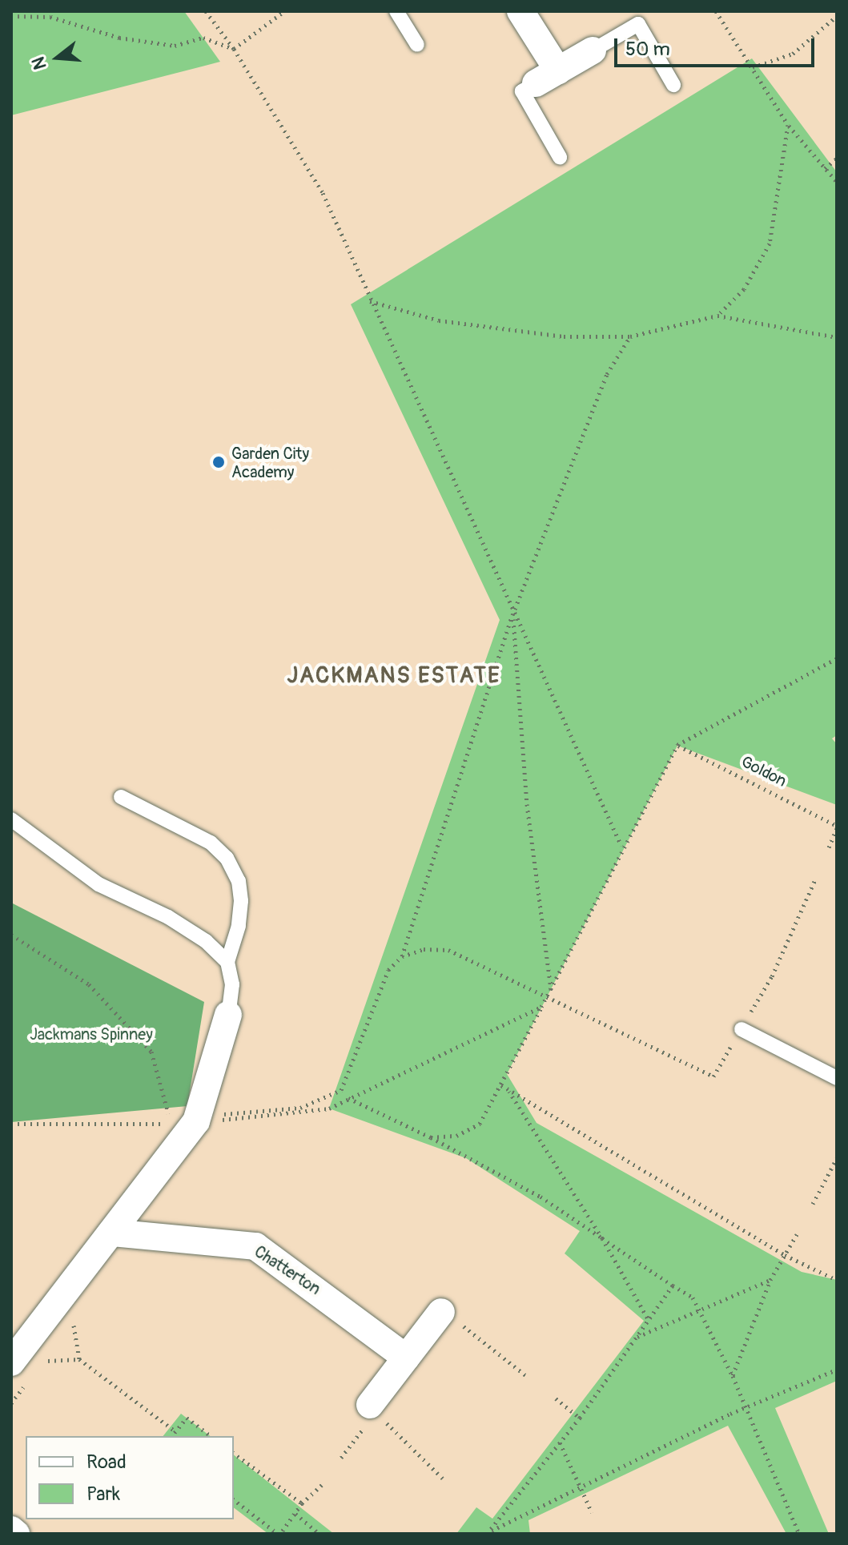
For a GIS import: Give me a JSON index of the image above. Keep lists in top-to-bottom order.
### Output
{
  "streets": {
    "street": ["Chatterton"],
    "path": ["Goldon"]
  },
  "districts": ["JACKMANS ESTATE"],
  "parks": ["Jackmans Spinney"],
  "places": ["Garden City Academy"],
  "legend": ["Road", "Park"],
  "scale_bar": "50 m",
  "north": "left"
}
